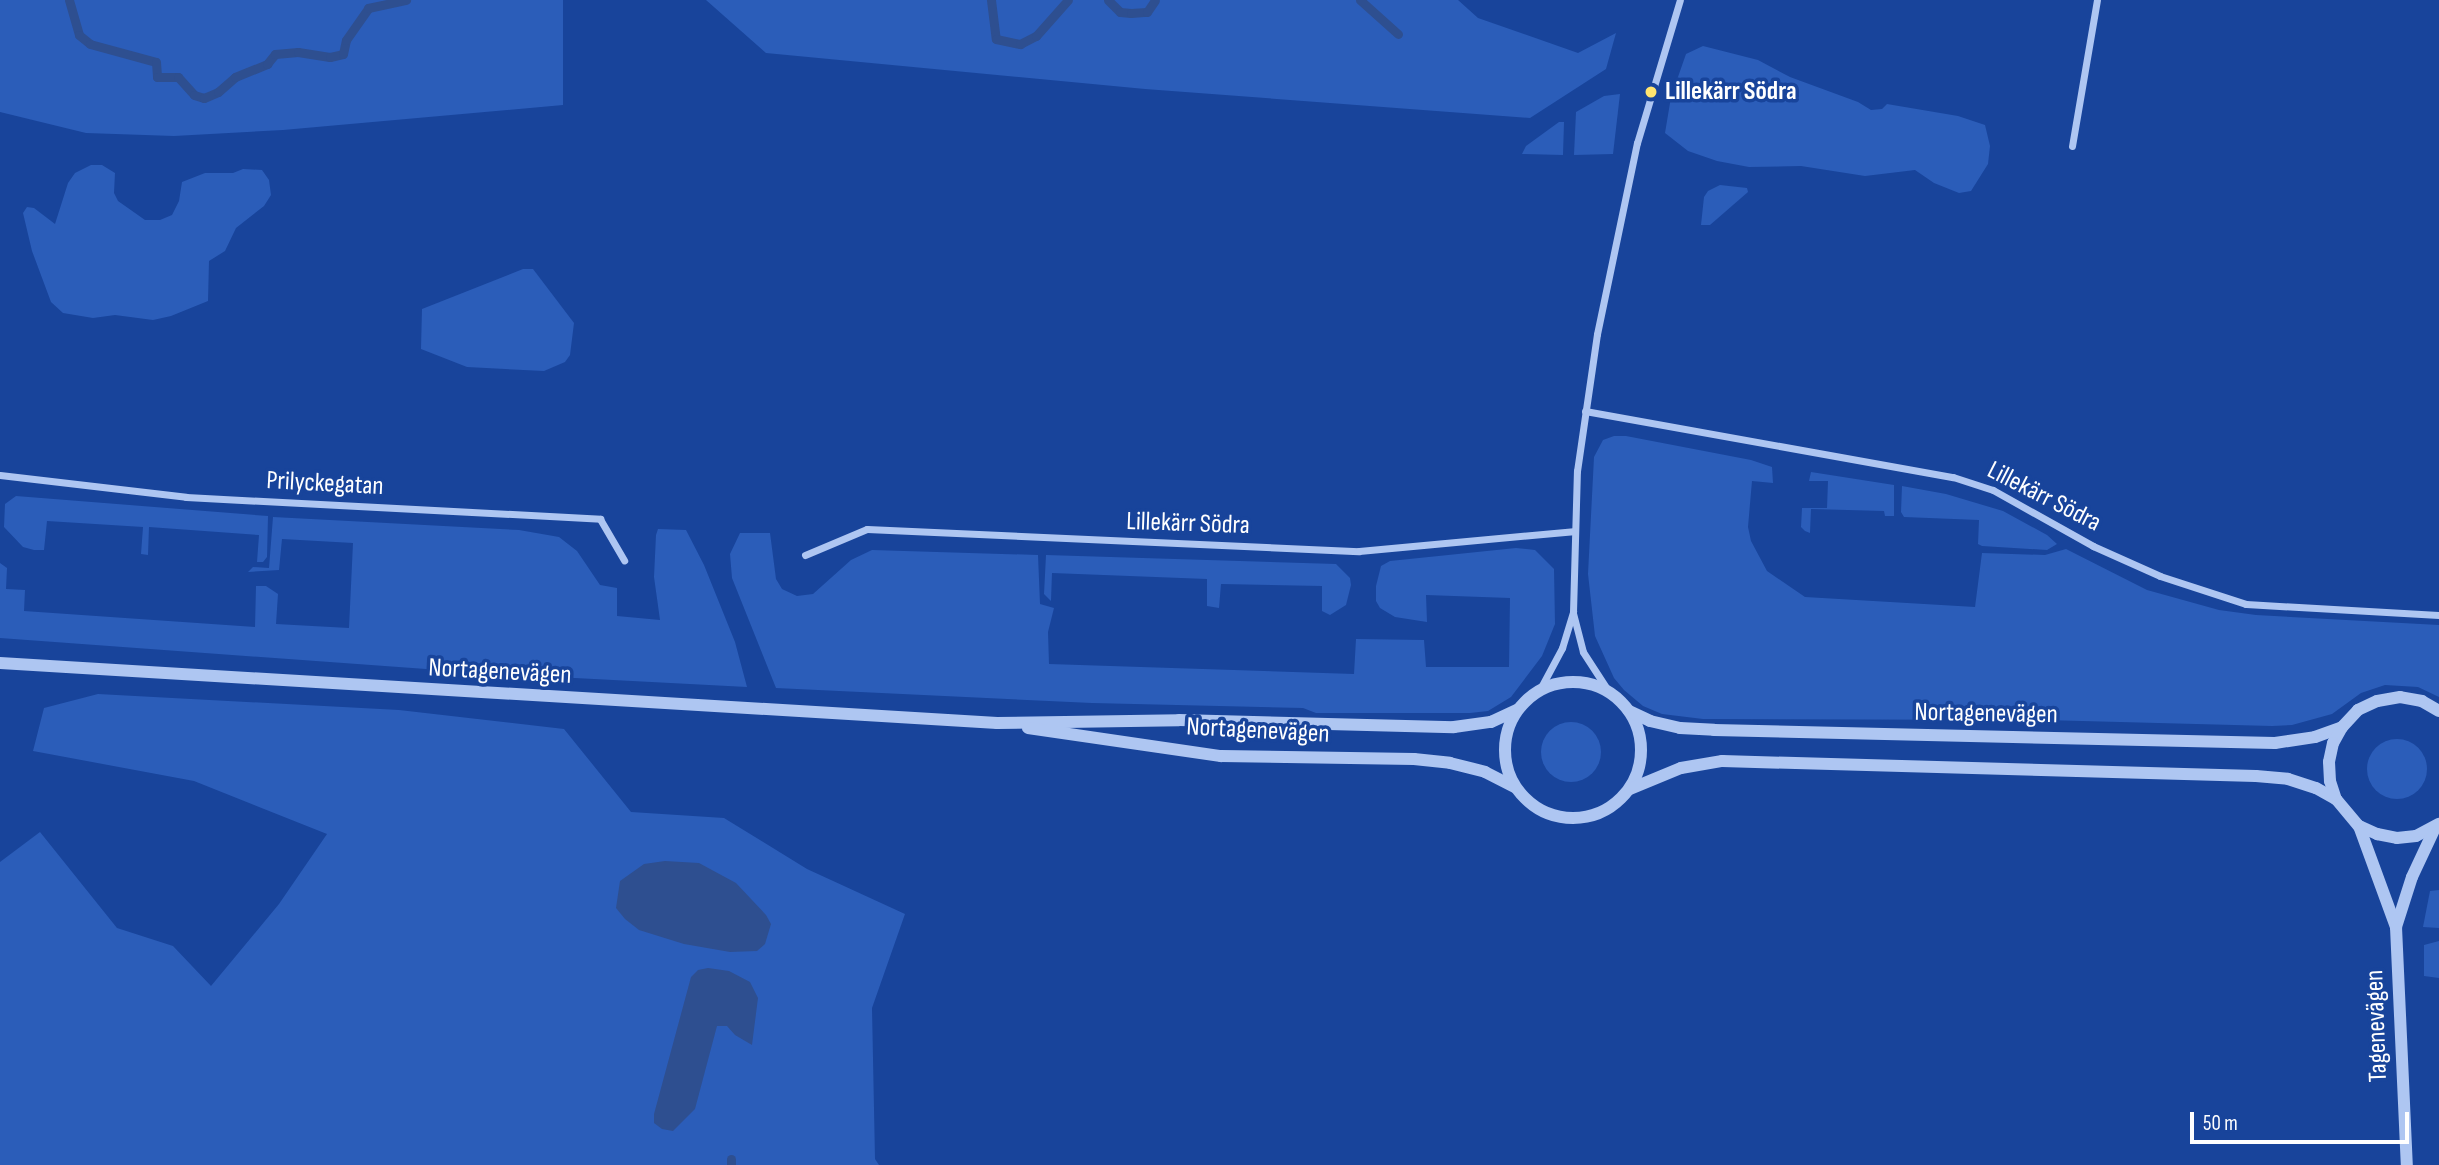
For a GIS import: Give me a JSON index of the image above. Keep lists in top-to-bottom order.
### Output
{
  "streets": {
    "street": [
      "Prilyckegatan",
      "Lillekärr Södra",
      "Nortagenevägen",
      "Tagenevägen"
    ]
  },
  "crossings": [
    ["Nortagenevägen", "Tagenevägen"]
  ],
  "places": ["Lillekärr Södra"],
  "scale_bar": "50 m"
}
